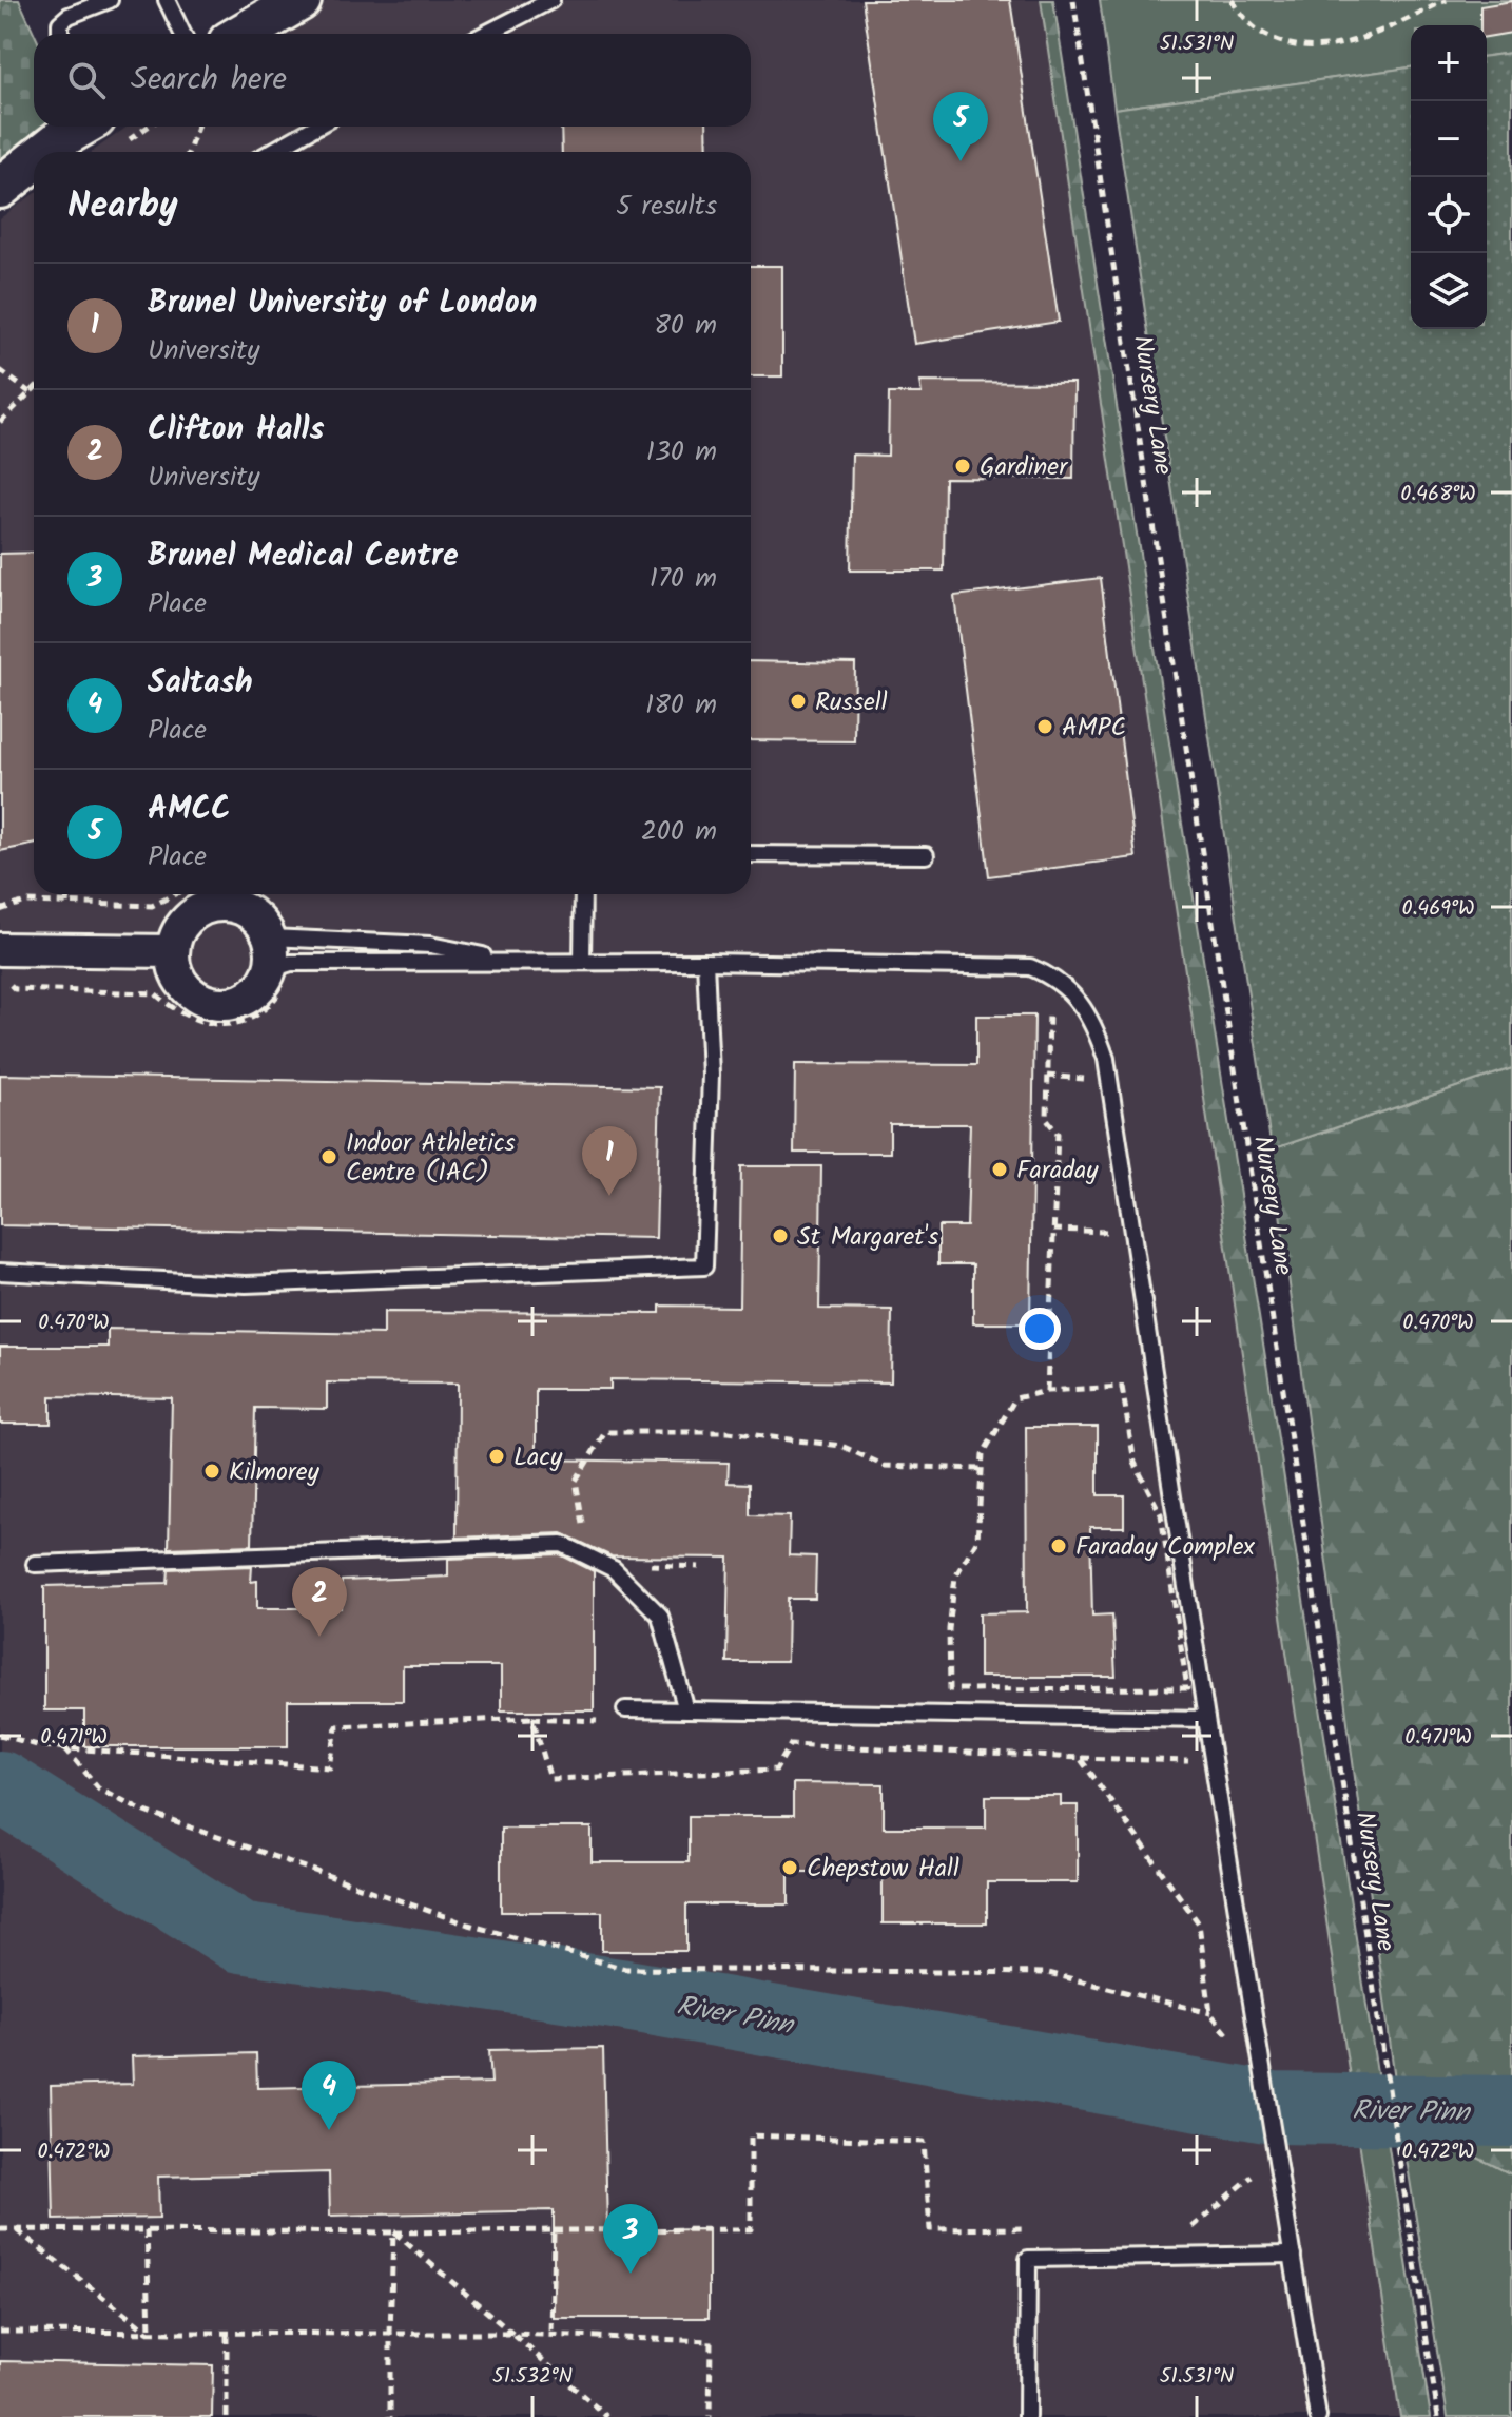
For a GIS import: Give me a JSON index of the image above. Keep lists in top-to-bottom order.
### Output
{
  "streets": {
    "path": ["Nursery Lane"]
  },
  "water": ["River Pinn"],
  "places": [
    "Gardiner",
    "Russell",
    "AMPC",
    "Indoor Athletics Centre (IAC)",
    "Faraday",
    "St Margaret's",
    "Lacy",
    "Kilmorey",
    "Faraday Complex",
    "Chepstow Hall"
  ],
  "page": {
    "map_buttons": ["+", "−"],
    "search": "Search here",
    "pins": [
      "5",
      "1",
      "2",
      "4",
      "3"
    ],
    "heading": ["Nearby", "5 results"],
    "list": [
      {
        "mark": "1",
        "name": "Brunel University of London",
        "note": "University",
        "value": "80 m"
      },
      {
        "mark": "2",
        "name": "Clifton Halls",
        "note": "University",
        "value": "130 m"
      },
      {
        "mark": "3",
        "name": "Brunel Medical Centre",
        "note": "Place",
        "value": "170 m"
      },
      {
        "mark": "4",
        "name": "Saltash",
        "note": "Place",
        "value": "180 m"
      },
      {
        "mark": "5",
        "name": "AMCC",
        "note": "Place",
        "value": "200 m"
      }
    ]
  },
  "coordinates": [
    "51.531°N",
    "0.468°W",
    "0.469°W",
    "0.470°W",
    "0.471°W",
    "0.472°W",
    "51.532°N"
  ]
}
